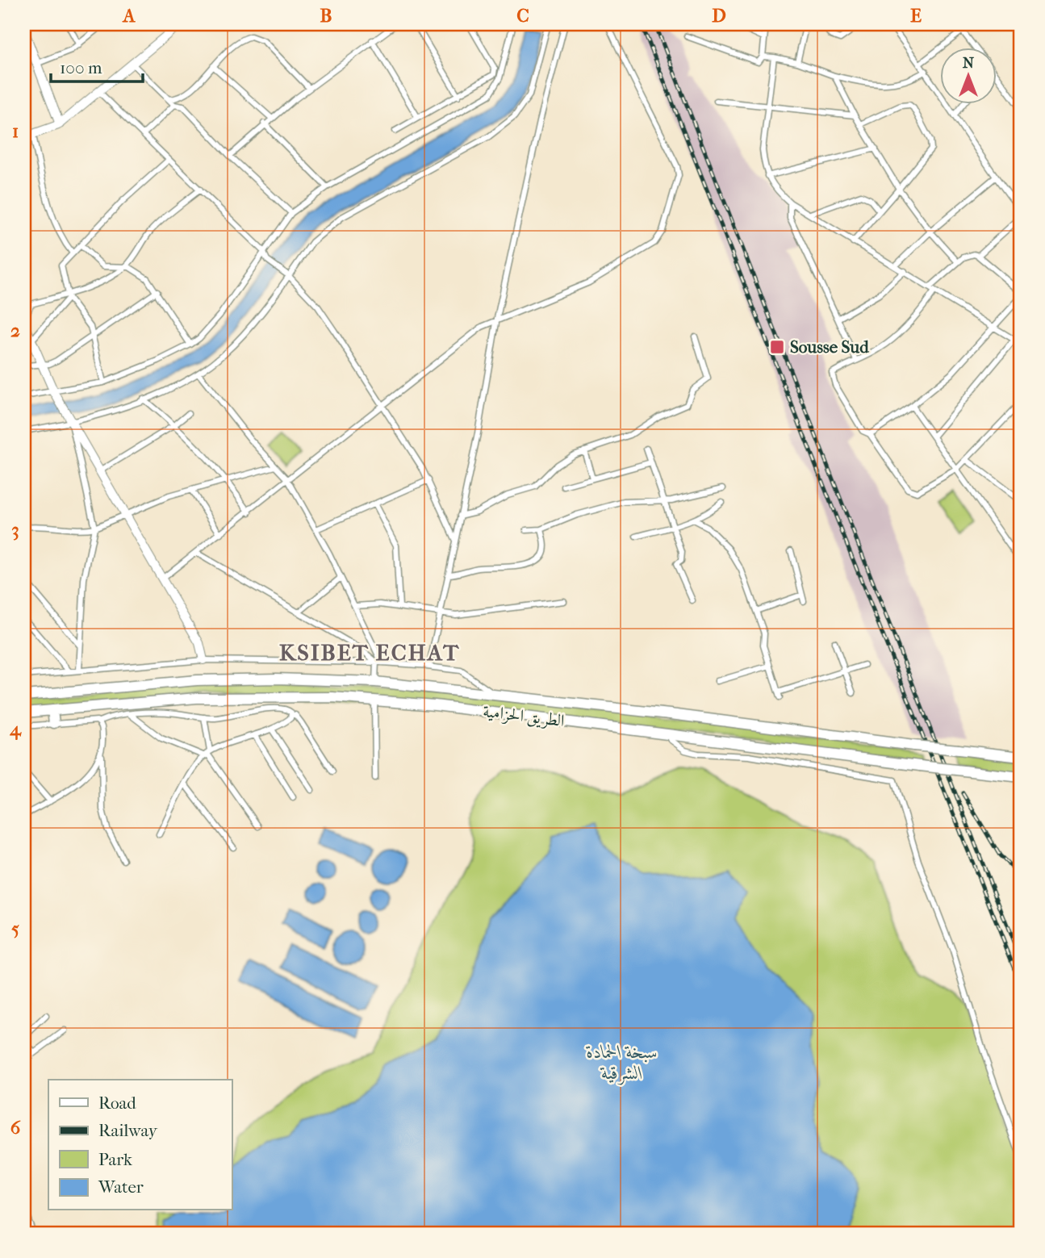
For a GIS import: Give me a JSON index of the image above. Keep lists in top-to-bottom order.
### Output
{
  "streets": {
    "highway": ["الطريق الحزامية"]
  },
  "districts": ["KSIBET ECHAT"],
  "water": ["سبخة الحمادة الشرقية"],
  "places": {
    "transit": ["Sousse Sud"]
  },
  "legend": [
    "Road",
    "Railway",
    "Park",
    "Water"
  ],
  "scale_bar": "100 m",
  "north": "top",
  "grid": {
    "columns": [
      "A",
      "B",
      "C",
      "D",
      "E"
    ],
    "rows": [
      "1",
      "2",
      "3",
      "4",
      "5",
      "6"
    ]
  }
}
